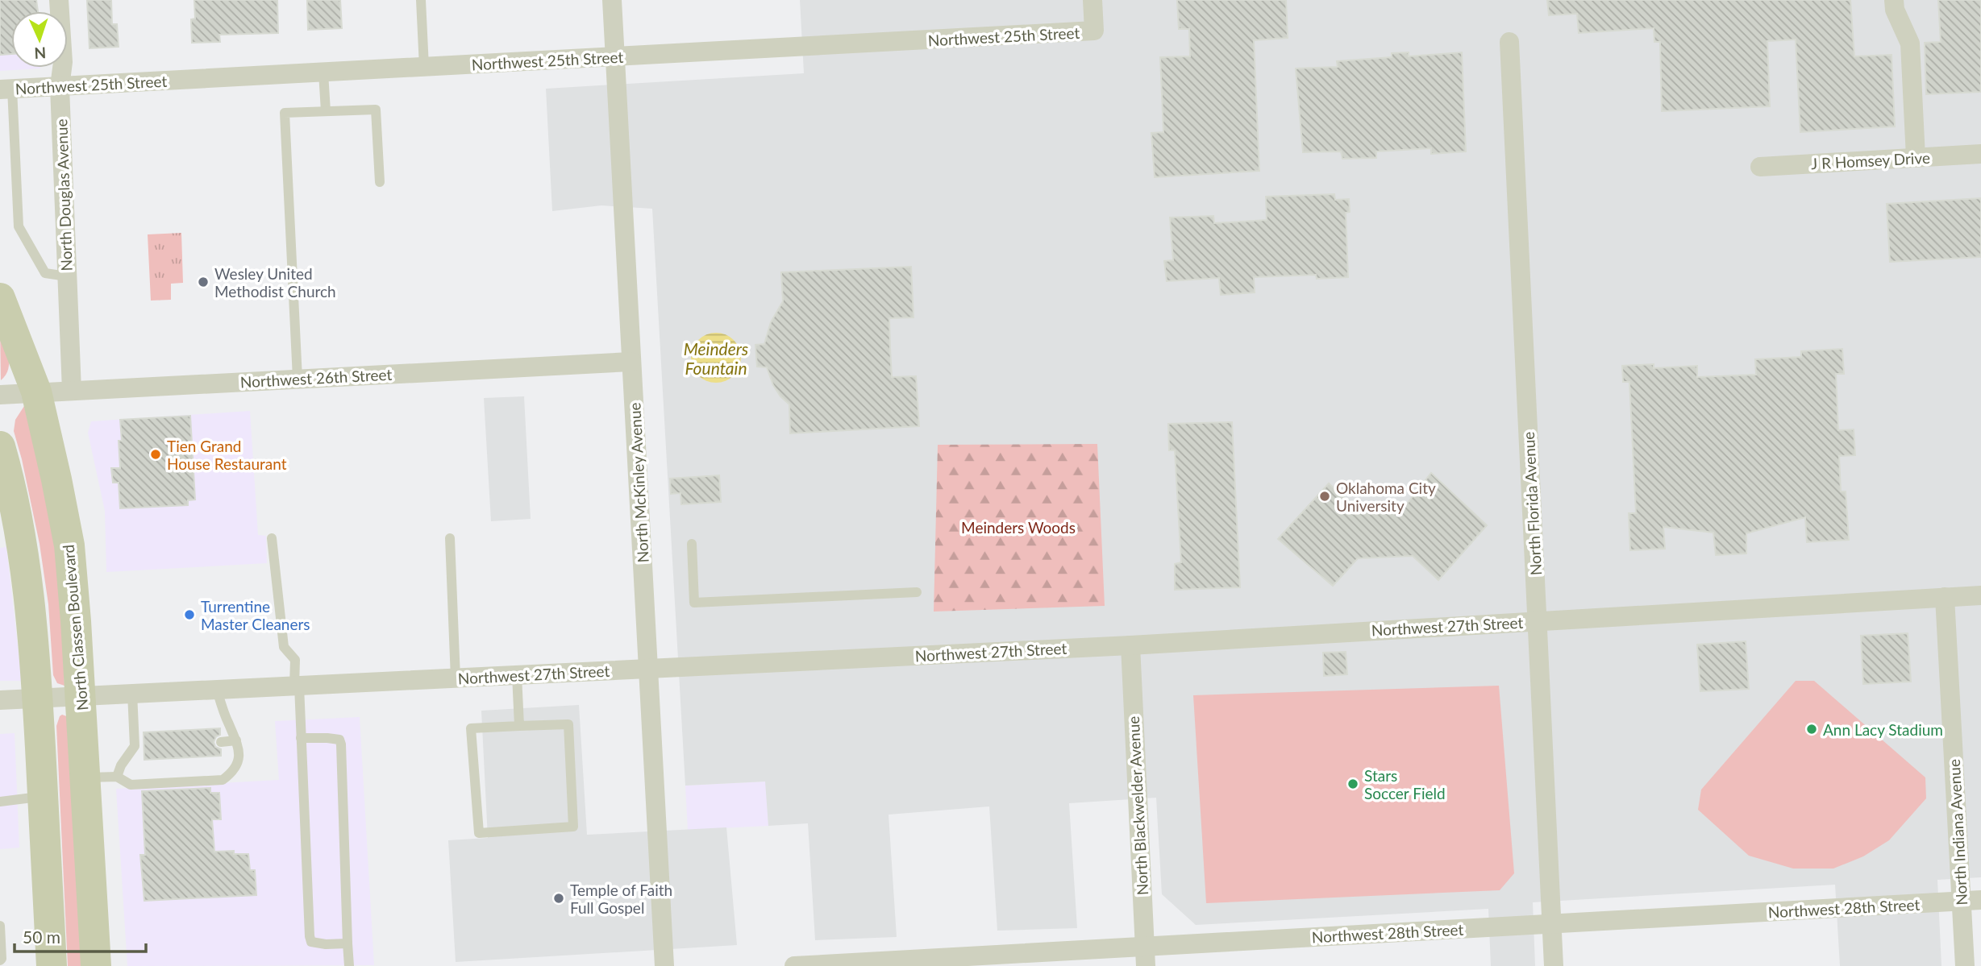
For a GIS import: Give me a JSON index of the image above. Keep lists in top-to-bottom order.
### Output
{
  "streets": {
    "main road": ["North Classen Boulevard"],
    "street": [
      "Northwest 25th Street",
      "J R Homsey Drive",
      "North Douglas Avenue",
      "Northwest 26th Street",
      "North McKinley Avenue",
      "North Florida Avenue",
      "Northwest 27th Street",
      "North Blackwelder Avenue",
      "North Indiana Avenue",
      "Northwest 28th Street"
    ]
  },
  "crossings": [
    ["Northwest 25th Street", "North Douglas Avenue"],
    ["Northwest 25th Street", "North McKinley Avenue"],
    ["North Douglas Avenue", "Northwest 26th Street"],
    ["Northwest 26th Street", "North McKinley Avenue"],
    ["Northwest 26th Street", "North Classen Boulevard"],
    ["North McKinley Avenue", "Northwest 27th Street"],
    ["North Florida Avenue", "Northwest 27th Street"],
    ["North Florida Avenue", "Northwest 28th Street"],
    ["Northwest 27th Street", "North Classen Boulevard"],
    ["Northwest 27th Street", "North Blackwelder Avenue"],
    ["Northwest 27th Street", "North Indiana Avenue"],
    ["North Blackwelder Avenue", "Northwest 28th Street"],
    ["North Indiana Avenue", "Northwest 28th Street"]
  ],
  "water": ["Meinders Fountain"],
  "parks": ["Meinders Woods"],
  "places": [
    "Wesley United Methodist Church",
    "Tien Grand House Restaurant",
    "Oklahoma City University",
    "Turrentine Master Cleaners",
    "Ann Lacy Stadium",
    "Stars Soccer Field",
    "Temple of Faith Full Gospel"
  ],
  "scale_bar": "50 m",
  "north": "bottom"
}
